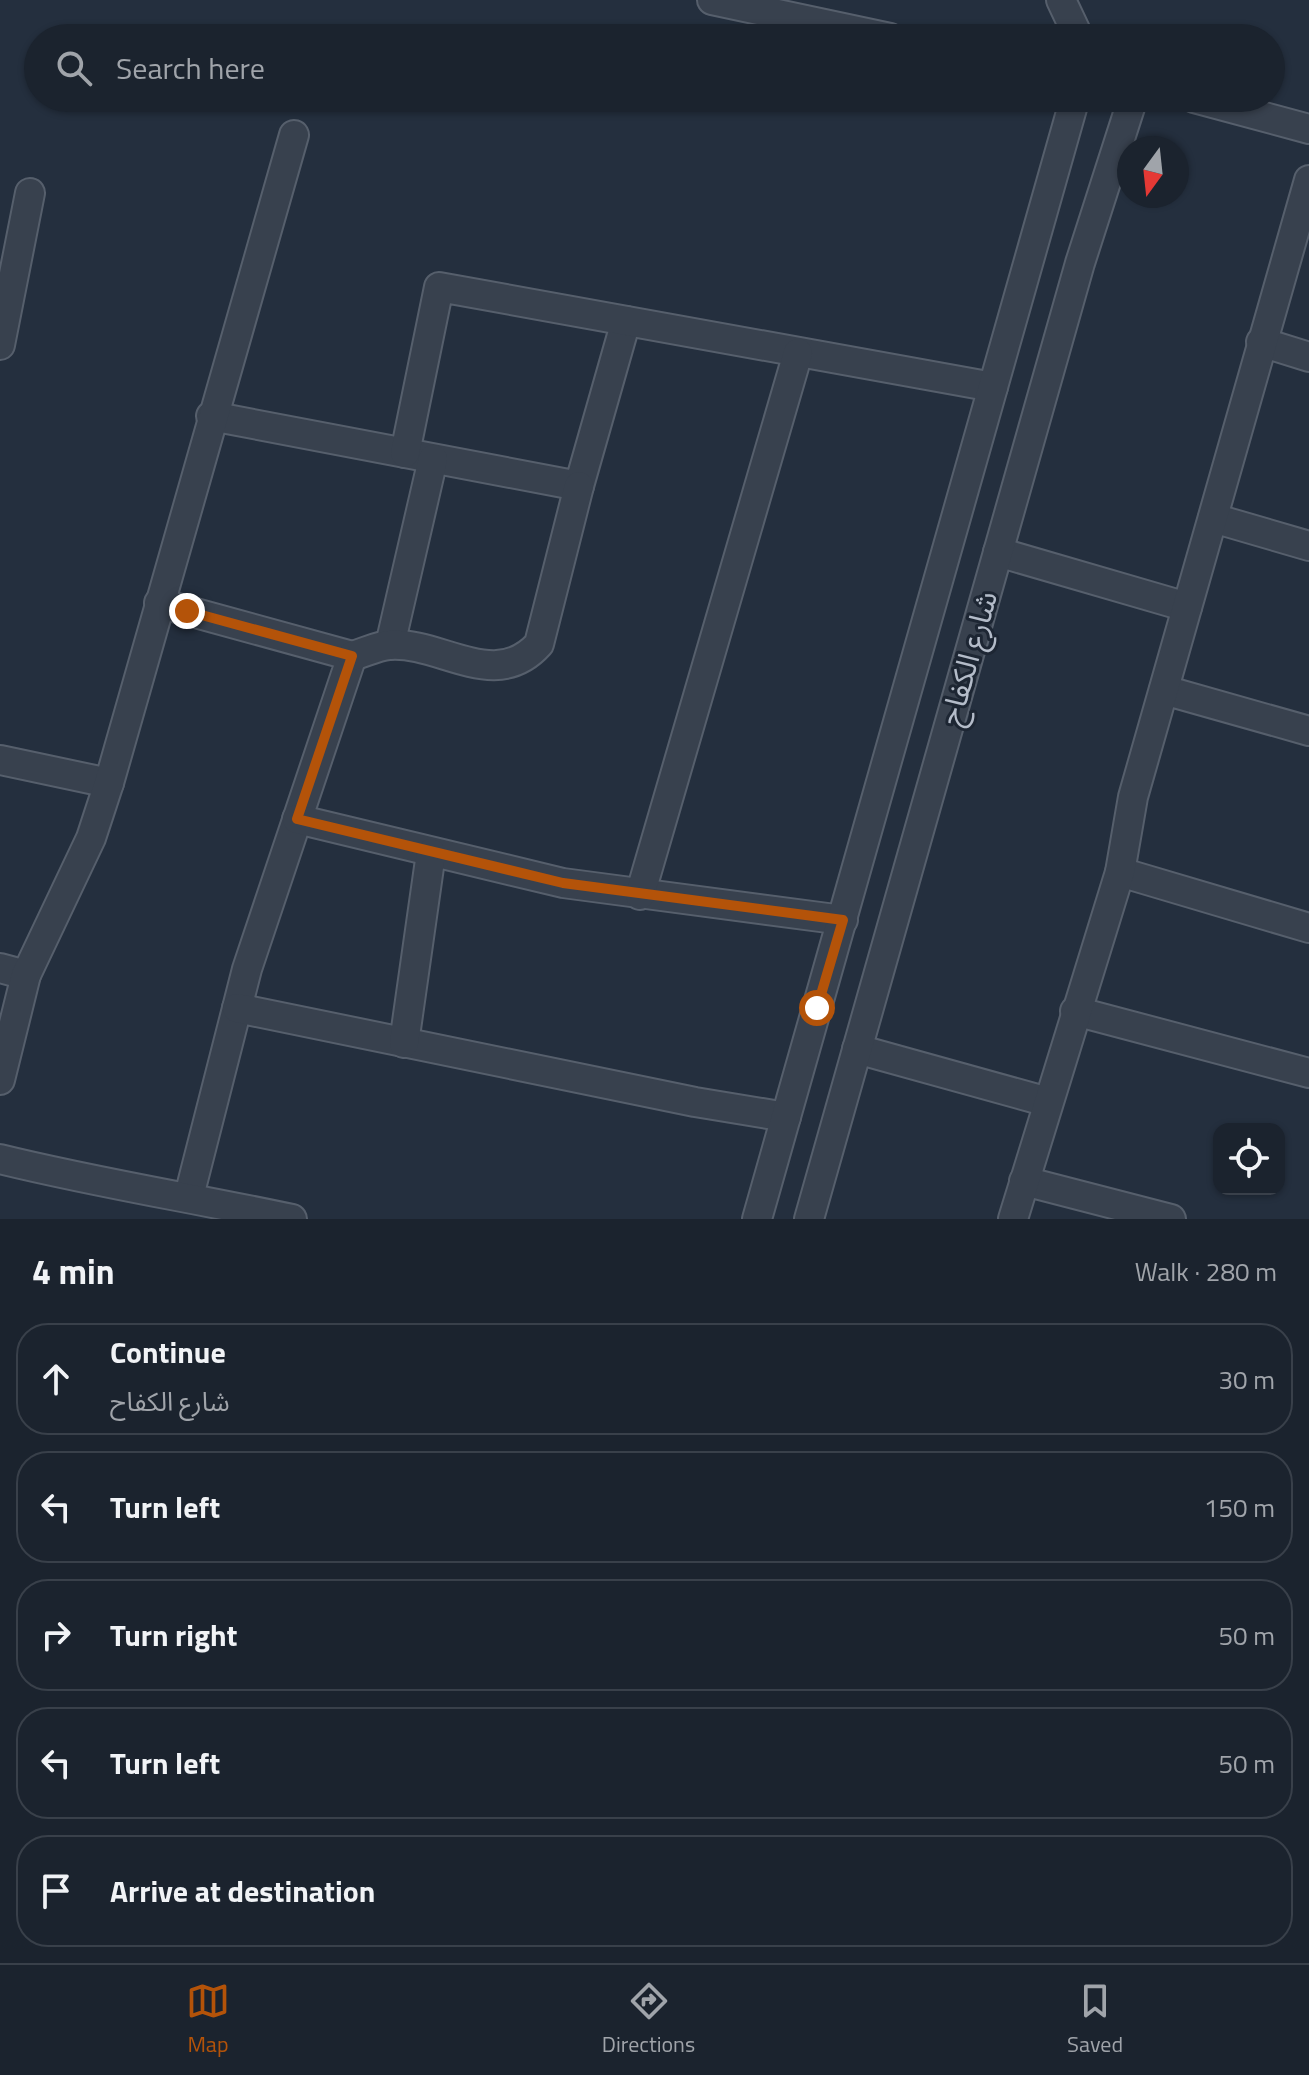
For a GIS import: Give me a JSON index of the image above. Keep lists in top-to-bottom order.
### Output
{
  "streets": {
    "street": ["شارع الكفاح"]
  },
  "north": "bottom",
  "page": {
    "search": "Search here",
    "heading": ["4 min", "Walk · 280 m"],
    "list": [
      ["Continue", "شارع الكفاح", "30 m"],
      ["Turn left", "150 m"],
      ["Turn right", "50 m"],
      ["Turn left", "50 m"],
      "Arrive at destination"
    ],
    "nav": ["Map", "Directions", "Saved"]
  }
}
